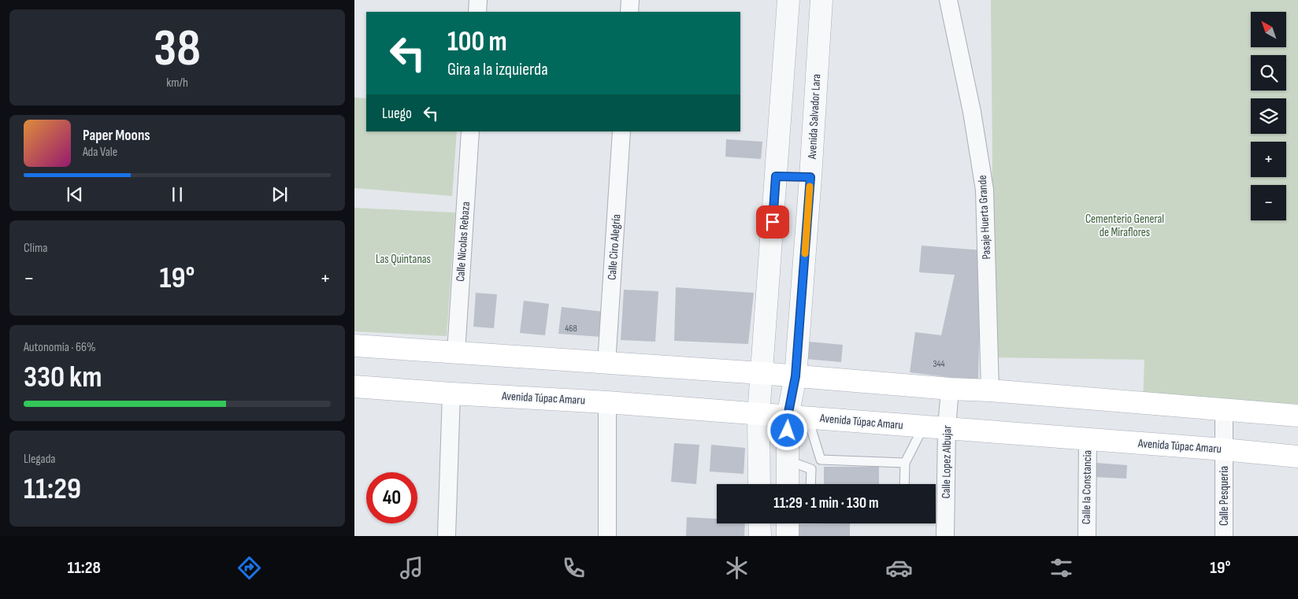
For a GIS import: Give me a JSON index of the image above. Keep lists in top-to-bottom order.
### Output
{
  "streets": {
    "main road": ["Avenida Túpac Amaru"],
    "street": [
      "Avenida Salvador Lara",
      "Pasaje Huerta Grande",
      "Calle Nicolas Rebaza",
      "Calle Ciro Alegría",
      "Calle Lopez Albujar",
      "Calle la Constancia",
      "Calle Pesqueria"
    ]
  },
  "crossings": [
    ["Avenida Salvador Lara", "Avenida Túpac Amaru"],
    ["Avenida Túpac Amaru", "Calle Lopez Albujar"],
    ["Avenida Túpac Amaru", "Calle la Constancia"],
    ["Avenida Túpac Amaru", "Calle Pesqueria"]
  ],
  "parks": ["Cementerio General de Miraflores", "Las Quintanas"],
  "house_numbers": ["468", "344"],
  "north": "top left",
  "page": {
    "tile": [
      ["38", "km/h"],
      "Clima",
      ["Autonomía · 66%", "330 km"],
      ["Llegada", "11:29"]
    ],
    "map_buttons": ["+", "−"],
    "turn": ["100 m", "Gira a la izquierda"],
    "then": "Luego",
    "song": ["Paper Moons", "Ada Vale"],
    "heat": ["−", "19°", "+"],
    "limit": "40",
    "trip": "11:29 · 1 min · 130 m",
    "tabs": ["11:28", "19°"]
  }
}
